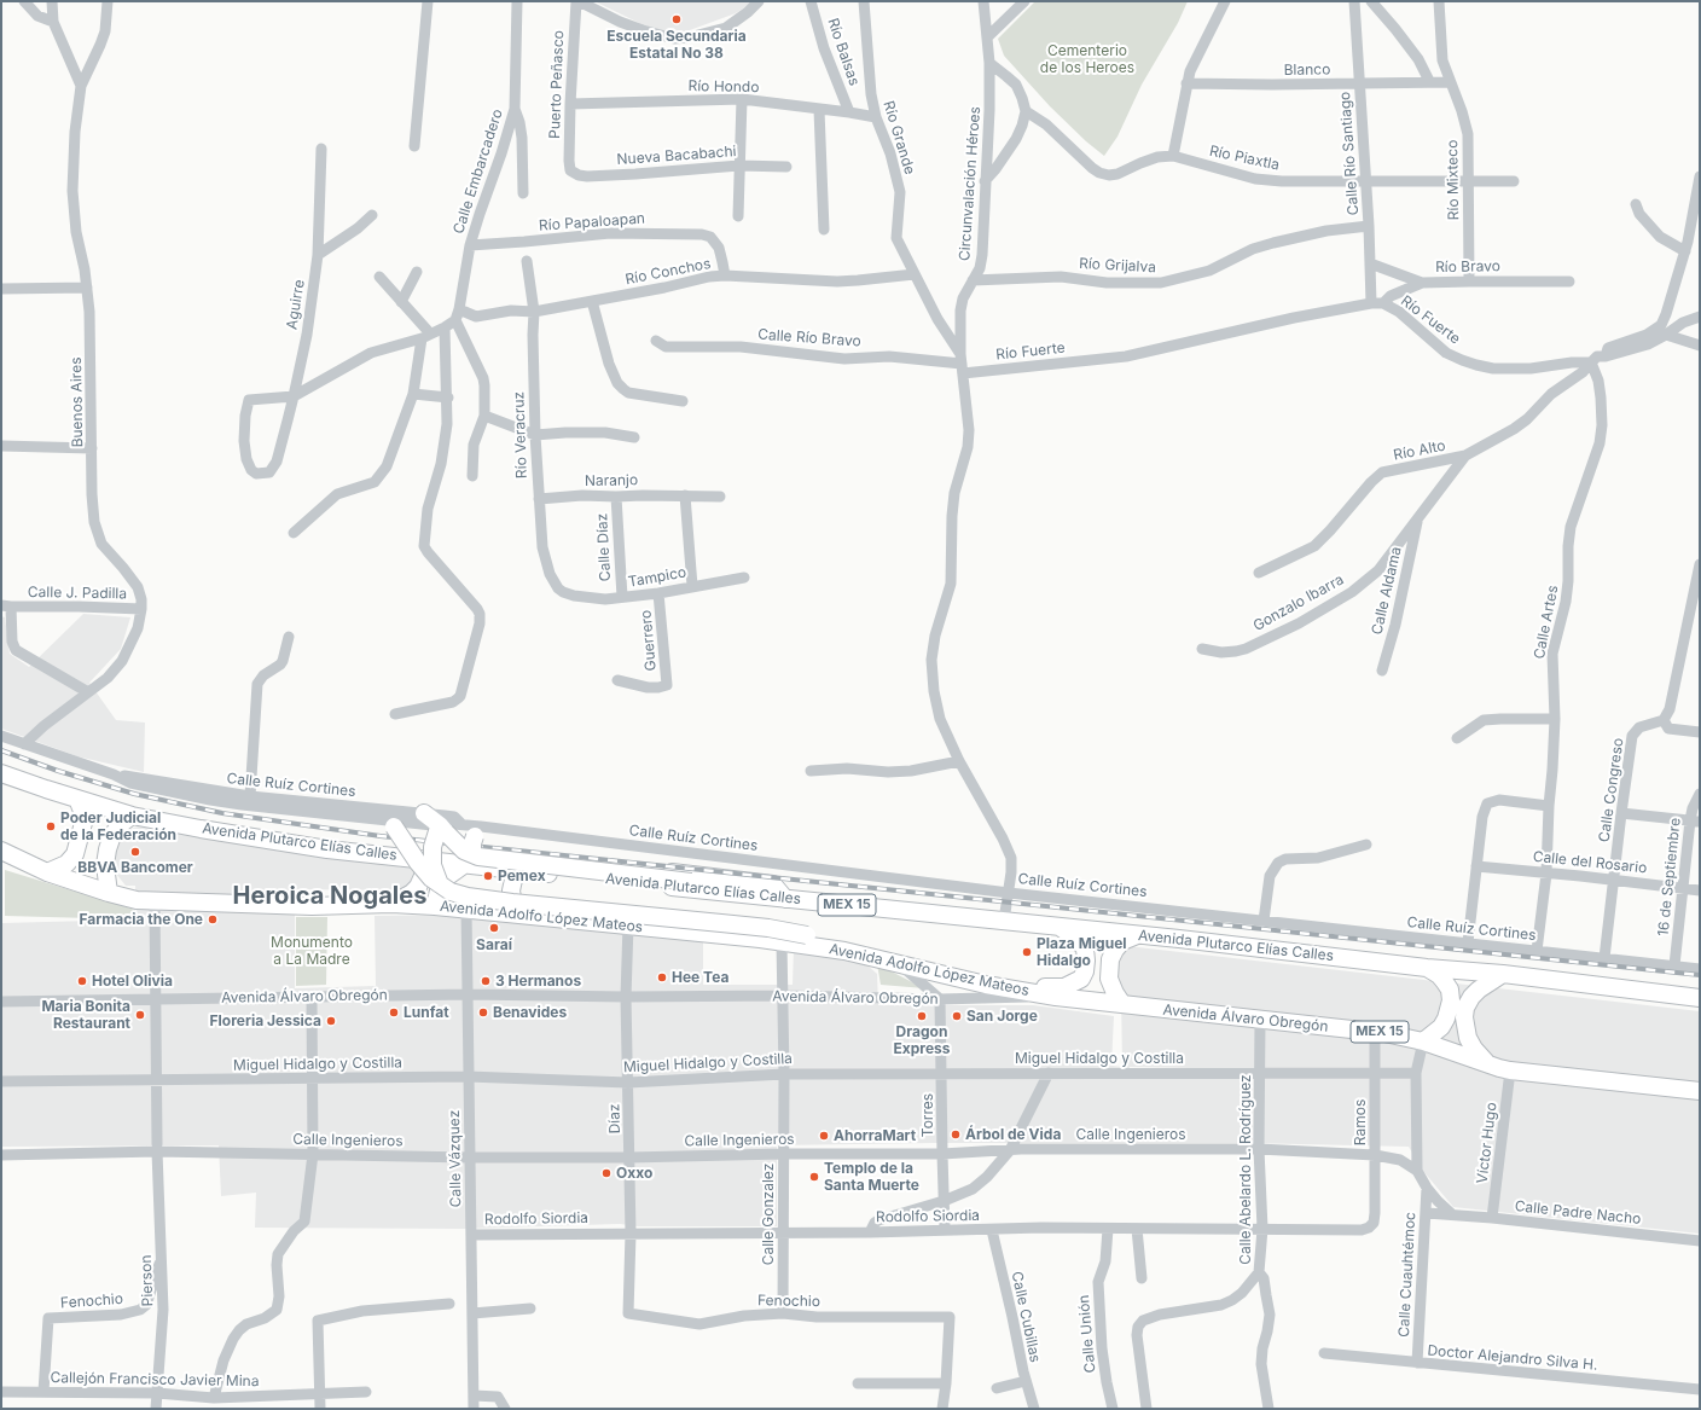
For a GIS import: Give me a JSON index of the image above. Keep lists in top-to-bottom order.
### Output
{
  "streets": {
    "highway": [
      "Avenida Plutarco Elías Calles",
      "MEX 15",
      "Avenida Adolfo López Mateos",
      "Avenida Álvaro Obregón"
    ],
    "street": [
      "Río Balsas",
      "Blanco",
      "Puerto Peñasco",
      "Río Hondo",
      "Río Grande",
      "Calle Río Santiago",
      "Nueva Bacabachi",
      "Río Piaxtla",
      "Calle Embarcadero",
      "Río Mixteco",
      "Circunvalación Héroes",
      "Río Papaloapan",
      "Río Grijalva",
      "Río Bravo",
      "Río Conchos",
      "Aguirre",
      "Río Fuerte",
      "Calle Río Bravo",
      "Buenos Aires",
      "Río Veracruz",
      "Río Alto",
      "Naranjo",
      "Calle Díaz",
      "Tampico",
      "Calle Aldama",
      "Calle J. Padilla",
      "Gonzalo Ibarra",
      "Calle Artes",
      "Guerrero",
      "Calle Ruíz Cortines",
      "Calle Congreso",
      "Calle del Rosario",
      "16 de Septiembre",
      "Miguel Hidalgo y Costilla",
      "Torres",
      "Díaz",
      "Ramos",
      "Calle Ingenieros",
      "Víctor Hugo",
      "Calle Vázquez",
      "Calle Abelardo L. Rodríguez",
      "Calle Padre Nacho",
      "Calle Gonzalez",
      "Rodolfo Siordia",
      "Calle Cuauhtémoc",
      "Pierson",
      "Fenochio",
      "Calle Cubillas",
      "Calle Unión",
      "Doctor Alejandro Silva H.",
      "Callejón Francisco Javier Mina"
    ]
  },
  "crossings": [
    ["Río Balsas", "Río Hondo"],
    ["Blanco", "Calle Río Santiago"],
    ["Blanco", "Río Mixteco"],
    ["Puerto Peñasco", "Río Hondo"],
    ["Puerto Peñasco", "Nueva Bacabachi"],
    ["Río Hondo", "Río Grande"],
    ["Río Grande", "Circunvalación Héroes"],
    ["Río Grande", "Río Conchos"],
    ["Río Grande", "Río Fuerte"],
    ["Río Grande", "Calle Río Bravo"],
    ["Calle Río Santiago", "Río Piaxtla"],
    ["Calle Río Santiago", "Río Grijalva"],
    ["Calle Río Santiago", "Río Bravo"],
    ["Calle Río Santiago", "Río Fuerte"],
    ["Río Piaxtla", "Río Mixteco"],
    ["Calle Embarcadero", "Río Papaloapan"],
    ["Calle Embarcadero", "Río Conchos"],
    ["Río Mixteco", "Río Bravo"],
    ["Circunvalación Héroes", "Río Grijalva"],
    ["Circunvalación Héroes", "Río Fuerte"],
    ["Circunvalación Héroes", "Calle Río Bravo"],
    ["Circunvalación Héroes", "Calle Ruíz Cortines"],
    ["Circunvalación Héroes", "Avenida Plutarco Elías Calles"],
    ["Río Papaloapan", "Río Conchos"],
    ["Río Conchos", "Río Veracruz"],
    ["Río Fuerte", "Calle Río Bravo"],
    ["Río Fuerte", "Río Alto"],
    ["Río Fuerte", "Calle Artes"],
    ["Buenos Aires", "Calle J. Padilla"],
    ["Buenos Aires", "Calle Ruíz Cortines"],
    ["Río Veracruz", "Naranjo"],
    ["Río Veracruz", "Tampico"],
    ["Río Alto", "Gonzalo Ibarra"],
    ["Río Alto", "Calle Artes"],
    ["Naranjo", "Calle Díaz"],
    ["Calle Díaz", "Tampico"],
    ["Tampico", "Guerrero"],
    ["Calle Aldama", "Gonzalo Ibarra"],
    ["Calle Artes", "Calle Ruíz Cortines"],
    ["Calle Artes", "Calle del Rosario"],
    ["Calle Ruíz Cortines", "Calle Congreso"],
    ["Calle Ruíz Cortines", "16 de Septiembre"],
    ["Calle Congreso", "Calle del Rosario"],
    ["Calle del Rosario", "16 de Septiembre"],
    ["Avenida Adolfo López Mateos", "Avenida Álvaro Obregón"],
    ["Avenida Adolfo López Mateos", "Díaz"],
    ["Avenida Adolfo López Mateos", "Calle Vázquez"],
    ["Avenida Adolfo López Mateos", "Calle Gonzalez"],
    ["Avenida Adolfo López Mateos", "Pierson"],
    ["Avenida Álvaro Obregón", "Torres"],
    ["Avenida Álvaro Obregón", "Díaz"],
    ["Avenida Álvaro Obregón", "Ramos"],
    ["Avenida Álvaro Obregón", "Víctor Hugo"],
    ["Avenida Álvaro Obregón", "Calle Vázquez"],
    ["Avenida Álvaro Obregón", "Calle Abelardo L. Rodríguez"],
    ["Avenida Álvaro Obregón", "Calle Gonzalez"],
    ["Avenida Álvaro Obregón", "Pierson"],
    ["Miguel Hidalgo y Costilla", "Torres"],
    ["Miguel Hidalgo y Costilla", "Díaz"],
    ["Miguel Hidalgo y Costilla", "Ramos"],
    ["Miguel Hidalgo y Costilla", "Calle Vázquez"],
    ["Miguel Hidalgo y Costilla", "Calle Abelardo L. Rodríguez"],
    ["Miguel Hidalgo y Costilla", "Calle Gonzalez"],
    ["Miguel Hidalgo y Costilla", "Pierson"],
    ["Torres", "Calle Ingenieros"],
    ["Torres", "Rodolfo Siordia"],
    ["Díaz", "Calle Ingenieros"],
    ["Díaz", "Rodolfo Siordia"],
    ["Díaz", "Fenochio"],
    ["Ramos", "Calle Ingenieros"],
    ["Ramos", "Rodolfo Siordia"],
    ["Calle Ingenieros", "Calle Vázquez"],
    ["Calle Ingenieros", "Calle Abelardo L. Rodríguez"],
    ["Calle Ingenieros", "Calle Gonzalez"],
    ["Calle Ingenieros", "Pierson"],
    ["Víctor Hugo", "Calle Padre Nacho"],
    ["Calle Vázquez", "Rodolfo Siordia"],
    ["Calle Abelardo L. Rodríguez", "Rodolfo Siordia"],
    ["Calle Gonzalez", "Rodolfo Siordia"],
    ["Calle Gonzalez", "Fenochio"],
    ["Rodolfo Siordia", "Calle Cubillas"],
    ["Rodolfo Siordia", "Calle Unión"],
    ["Calle Cuauhtémoc", "Doctor Alejandro Silva H."],
    ["Pierson", "Fenochio"],
    ["Pierson", "Callejón Francisco Javier Mina"],
    ["Fenochio", "Callejón Francisco Javier Mina"]
  ],
  "districts": ["Heroica Nogales"],
  "parks": ["Cementerio de los Heroes", "Monumento a La Madre"],
  "places": [
    "Escuela Secundaria Estatal No 38",
    "Poder Judicial de la Federación",
    "BBVA Bancomer",
    "Pemex",
    "Farmacia the One",
    "Saraí",
    "Plaza Miguel Hidalgo",
    "Hee Tea",
    "Hotel Olivia",
    "3 Hermanos",
    "Lunfat",
    "Benavides",
    "Maria Bonita Restaurant",
    "Dragon Express",
    "San Jorge",
    "Floreria Jessica",
    "Árbol de Vida",
    "AhorraMart",
    "Oxxo",
    "Templo de la Santa Muerte"
  ]
}
